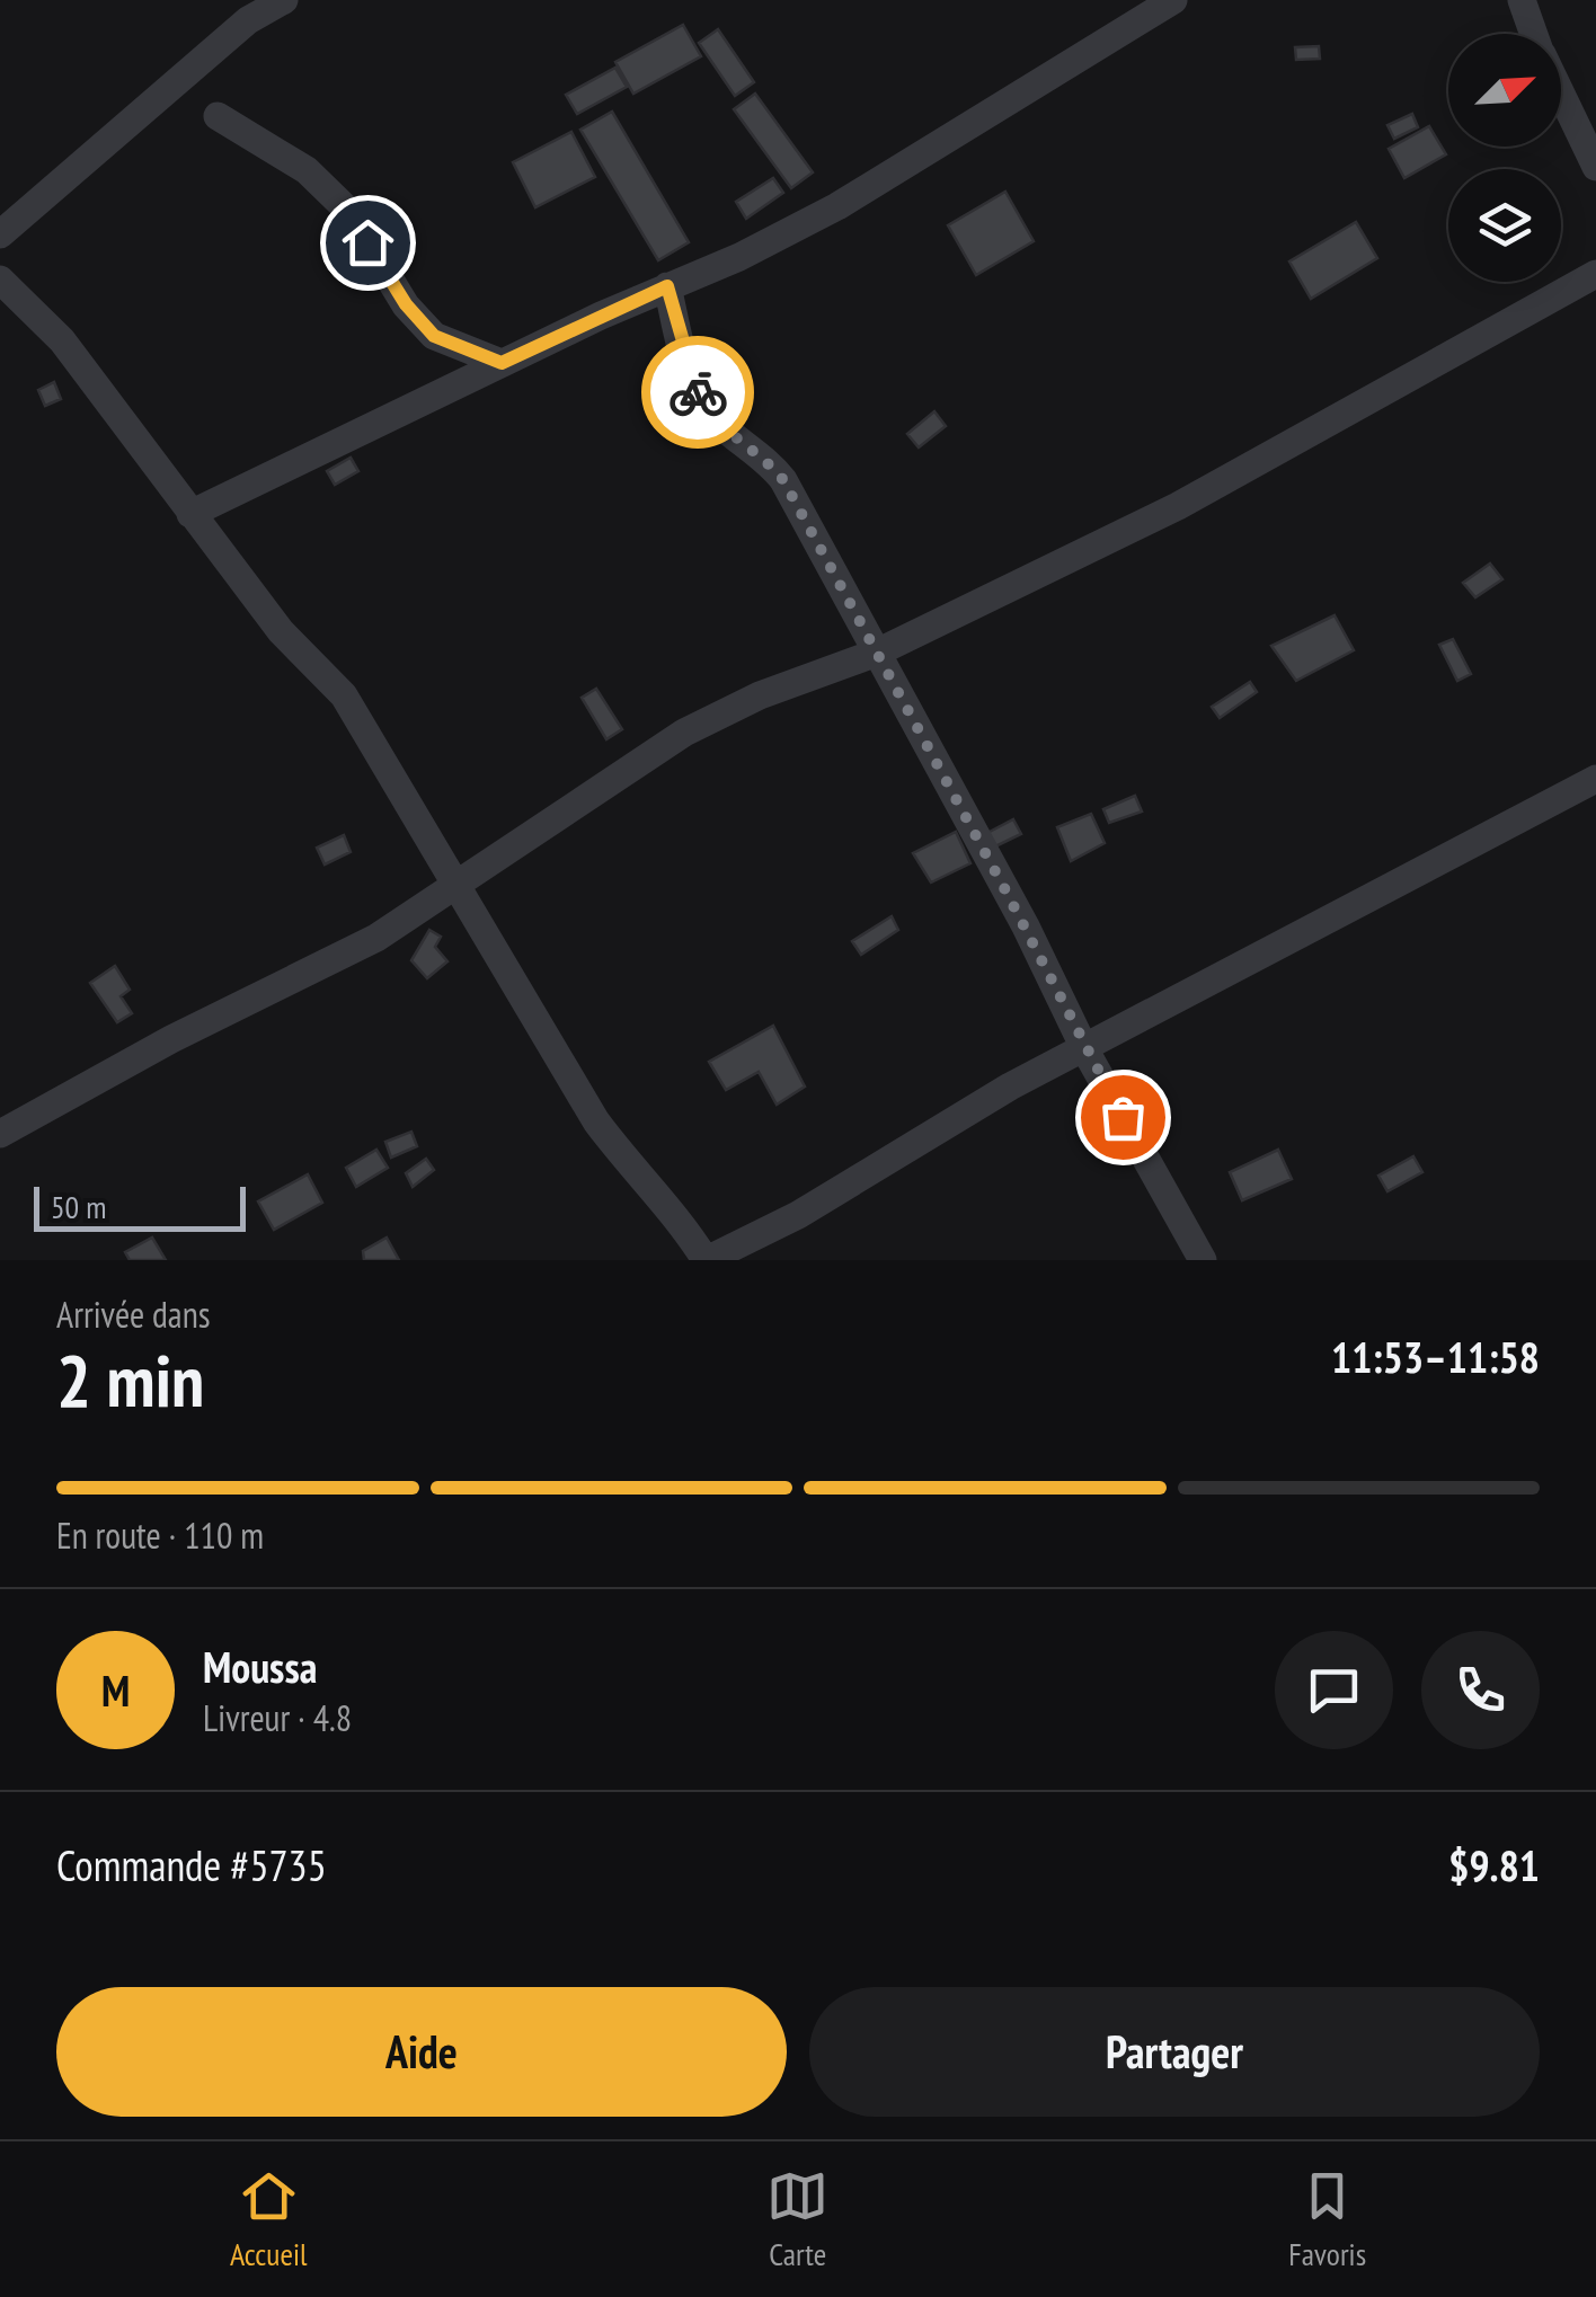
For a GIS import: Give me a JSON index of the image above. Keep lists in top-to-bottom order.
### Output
{
  "scale_bar": "50 m",
  "north": "top right",
  "page": {
    "scale": "50 m",
    "heading": ["2 min", "Arrivée dans", "11:53–11:58"],
    "panel": [
      "Moussa",
      "Livreur · 4.8",
      "Commande #5735",
      "$9.81"
    ],
    "bar": "En route · 110 m",
    "round": "M",
    "buttons": ["Aide", "Partager"],
    "tabs": ["Accueil", "Carte", "Favoris"]
  }
}
